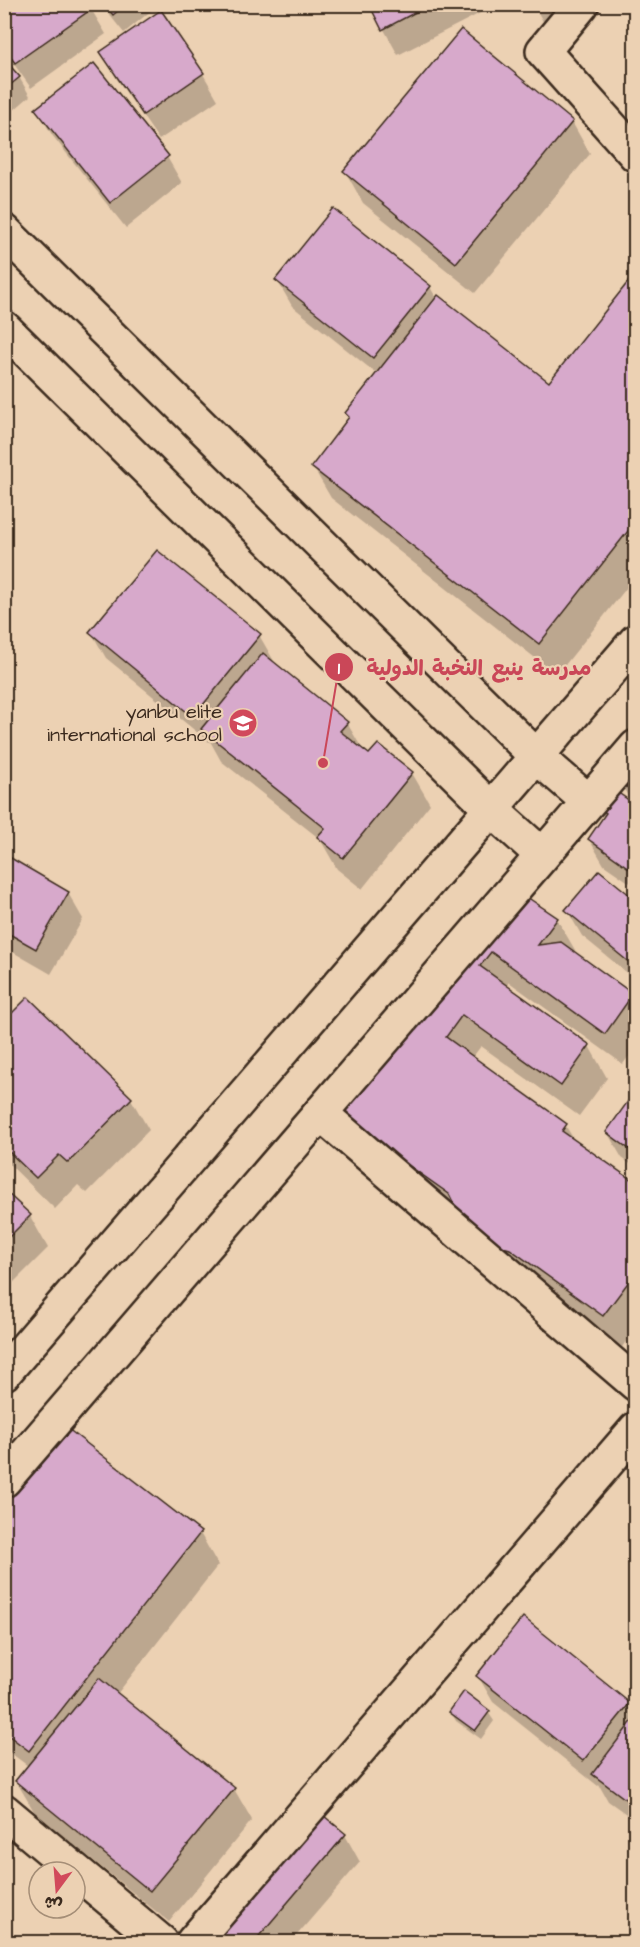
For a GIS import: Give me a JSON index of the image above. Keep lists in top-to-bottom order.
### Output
{
  "places": {
    "school or university": ["yanbu elite international school"],
    "other": ["مدرسة ينبع النخبة الدولية"]
  },
  "north": "bottom"
}
